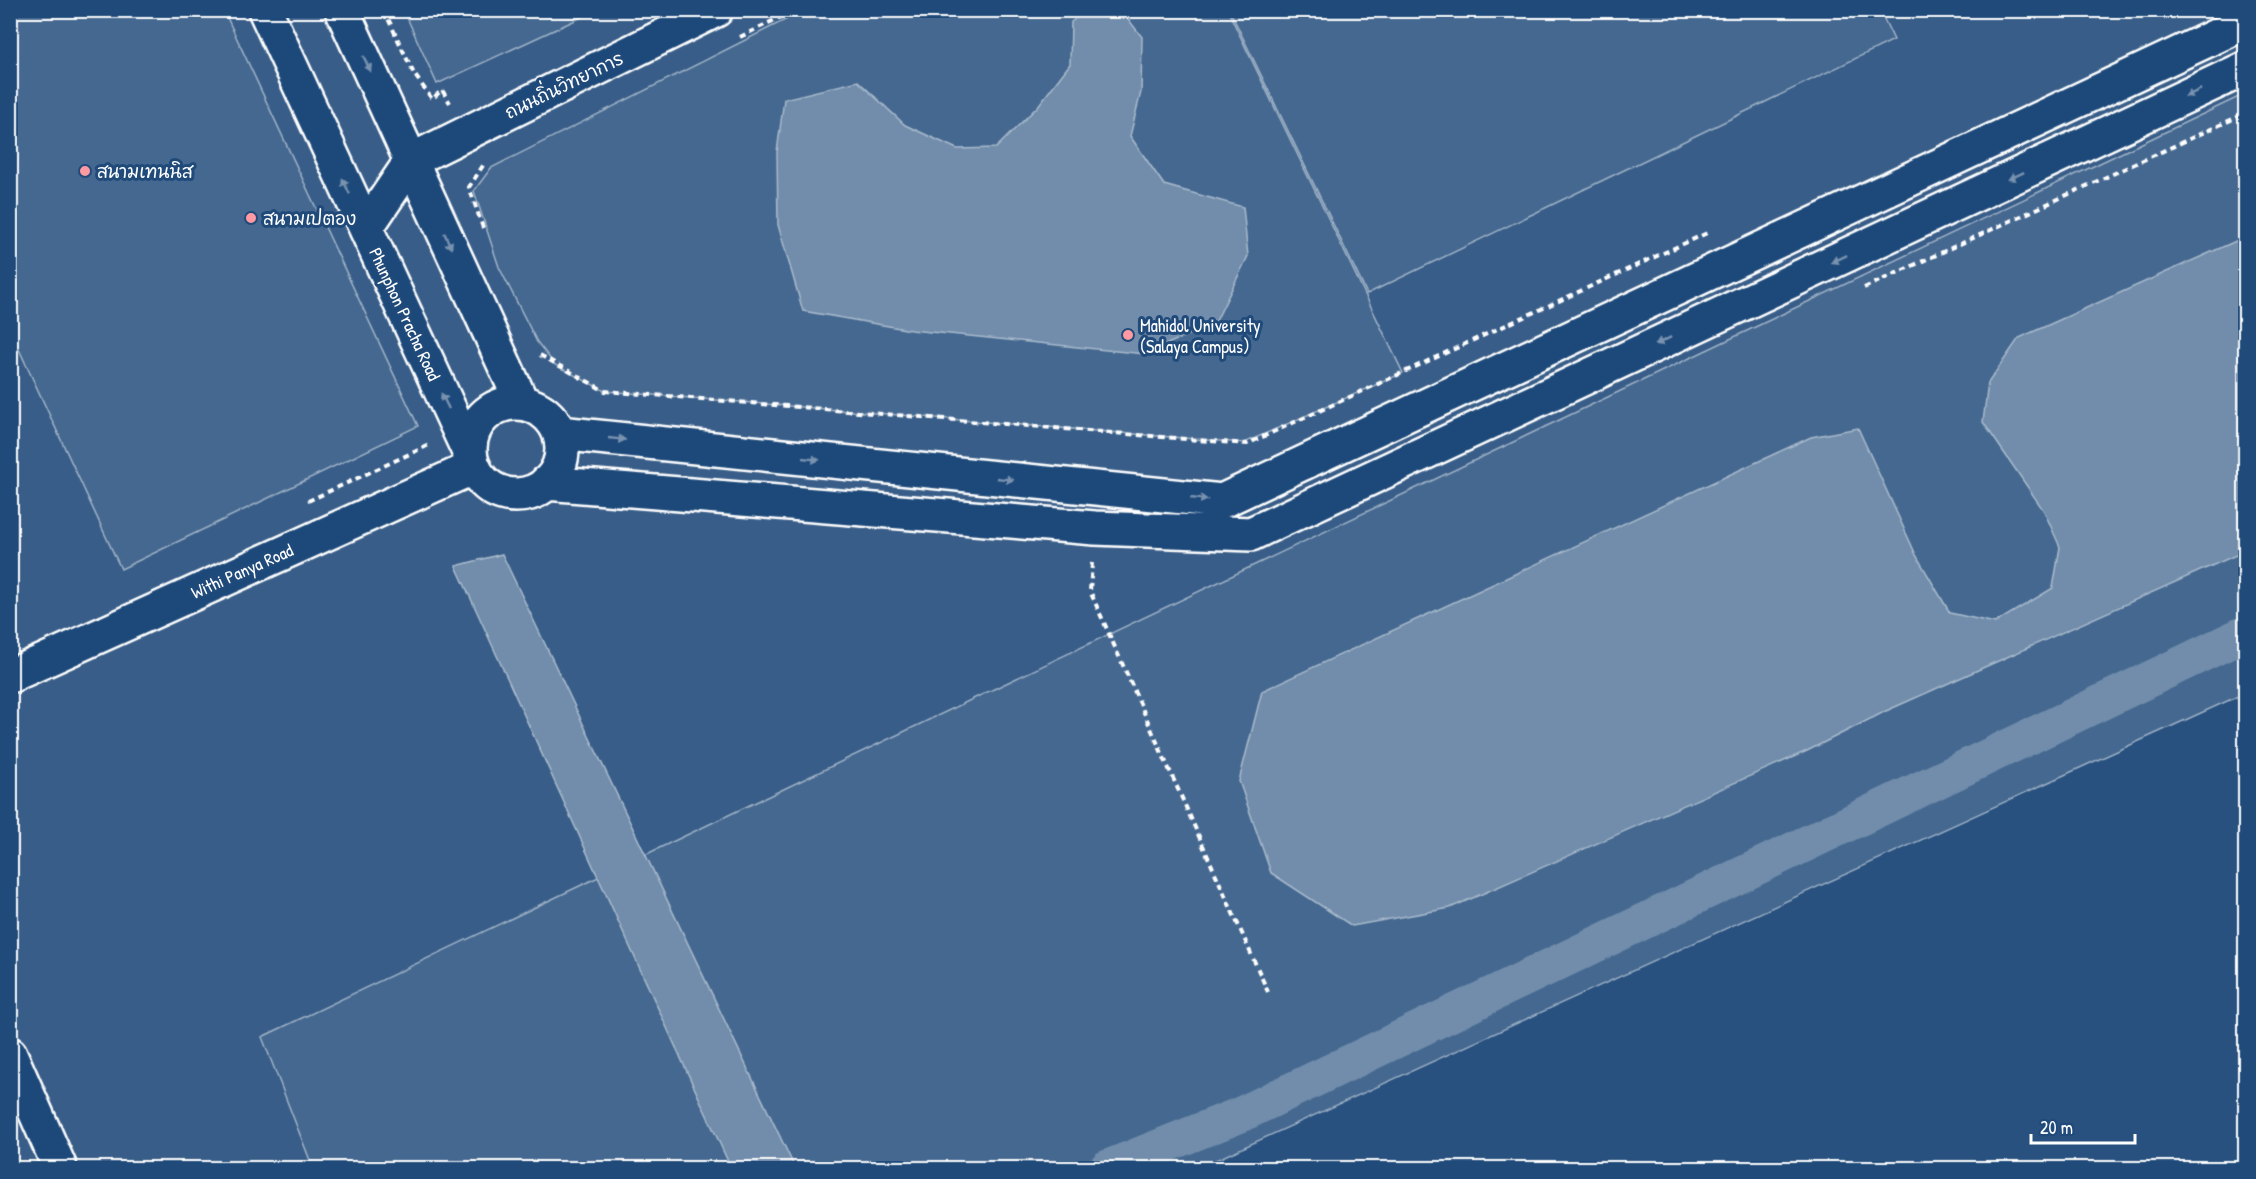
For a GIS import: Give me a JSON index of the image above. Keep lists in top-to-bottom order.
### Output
{
  "streets": {
    "lane": ["ถนนถิ่นวิทยาการ", "Phunphon Pracha Road", "Withi Panya Road"]
  },
  "crossings": [
    ["Phunphon Pracha Road", "Withi Panya Road"]
  ],
  "places": ["สนามเทนนิส", "สนามเปตอง", "Mahidol University (Salaya Campus)"],
  "scale_bar": "20 m"
}
